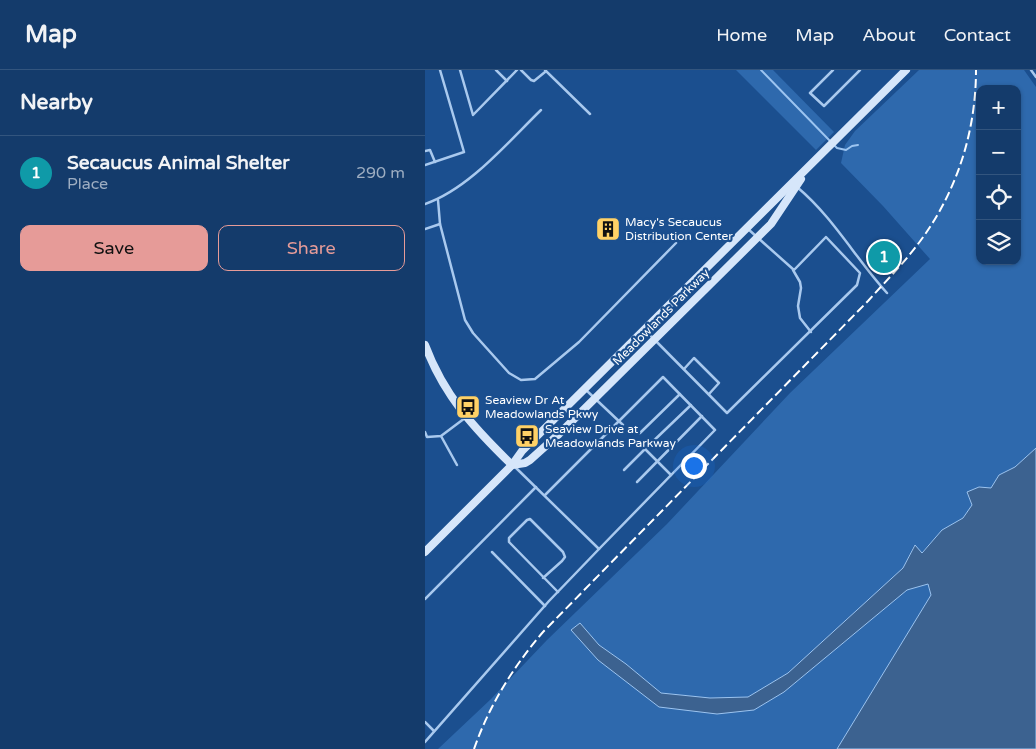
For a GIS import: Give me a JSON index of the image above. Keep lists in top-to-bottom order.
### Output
{
  "streets": {
    "street": ["Meadowlands Parkway"]
  },
  "places": {
    "building": ["Macy's Secaucus Distribution Center"],
    "bus stop": ["Seaview Dr At Meadowlands Pkwy", "Seaview Drive at Meadowlands Parkway"]
  },
  "page": {
    "header": "Map",
    "nav": [
      "Home",
      "Map",
      "About",
      "Contact"
    ],
    "heading": "Nearby",
    "map_buttons": ["+", "−"],
    "list": [
      {
        "mark": "1",
        "name": "Secaucus Animal Shelter",
        "note": "Place",
        "value": "290 m"
      }
    ],
    "buttons": ["Save", "Share"],
    "pins": "1"
  }
}
